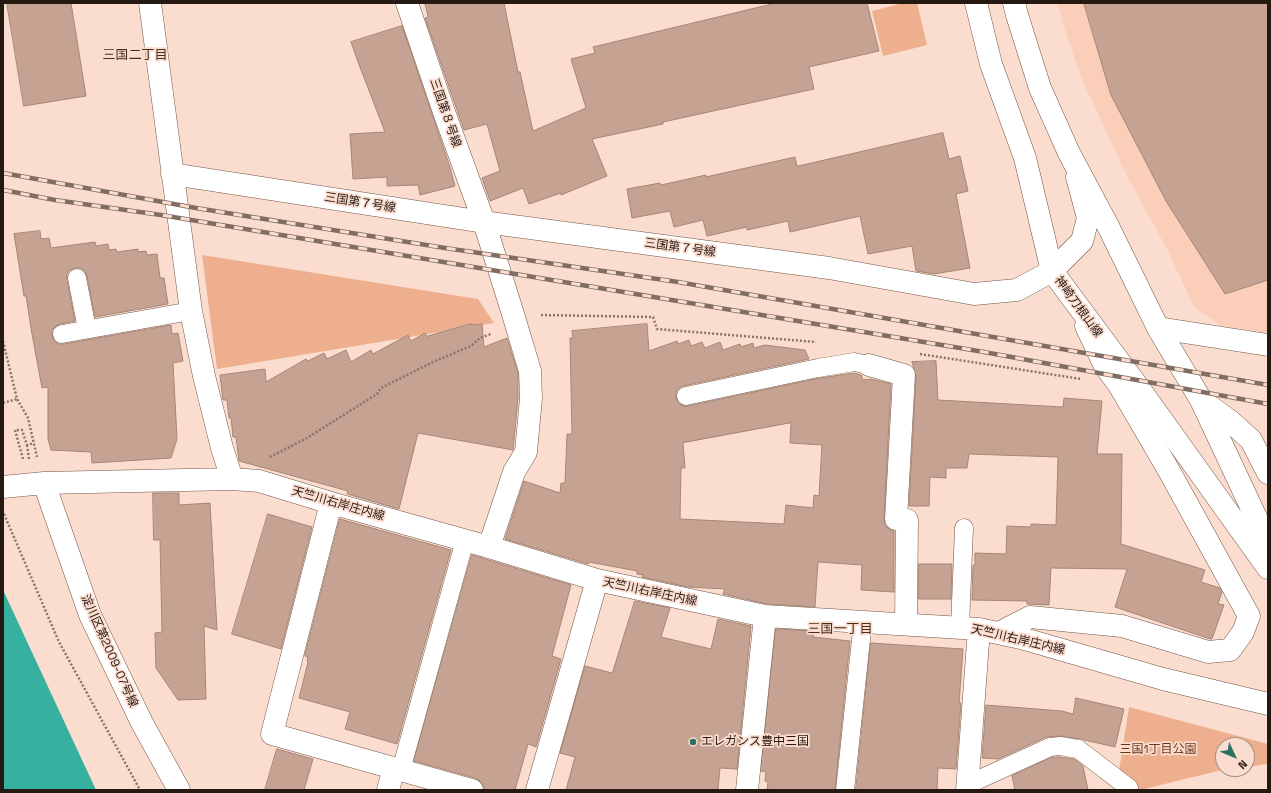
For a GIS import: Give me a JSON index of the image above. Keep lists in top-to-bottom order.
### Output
{
  "streets": {
    "street": [
      "三国第８号線",
      "三国第７号線",
      "神崎刀根山線",
      "天竺川右岸庄内線",
      "淀川区第2009-07号線"
    ]
  },
  "crossings": [
    ["三国第８号線", "三国第７号線"],
    ["三国第８号線", "天竺川右岸庄内線"],
    ["三国第７号線", "神崎刀根山線"],
    ["天竺川右岸庄内線", "淀川区第2009-07号線"]
  ],
  "districts": ["三国二丁目", "三国一丁目"],
  "parks": ["三国1丁目公園"],
  "places": ["エレガンス豊中三国"],
  "north": "bottom right"
}
